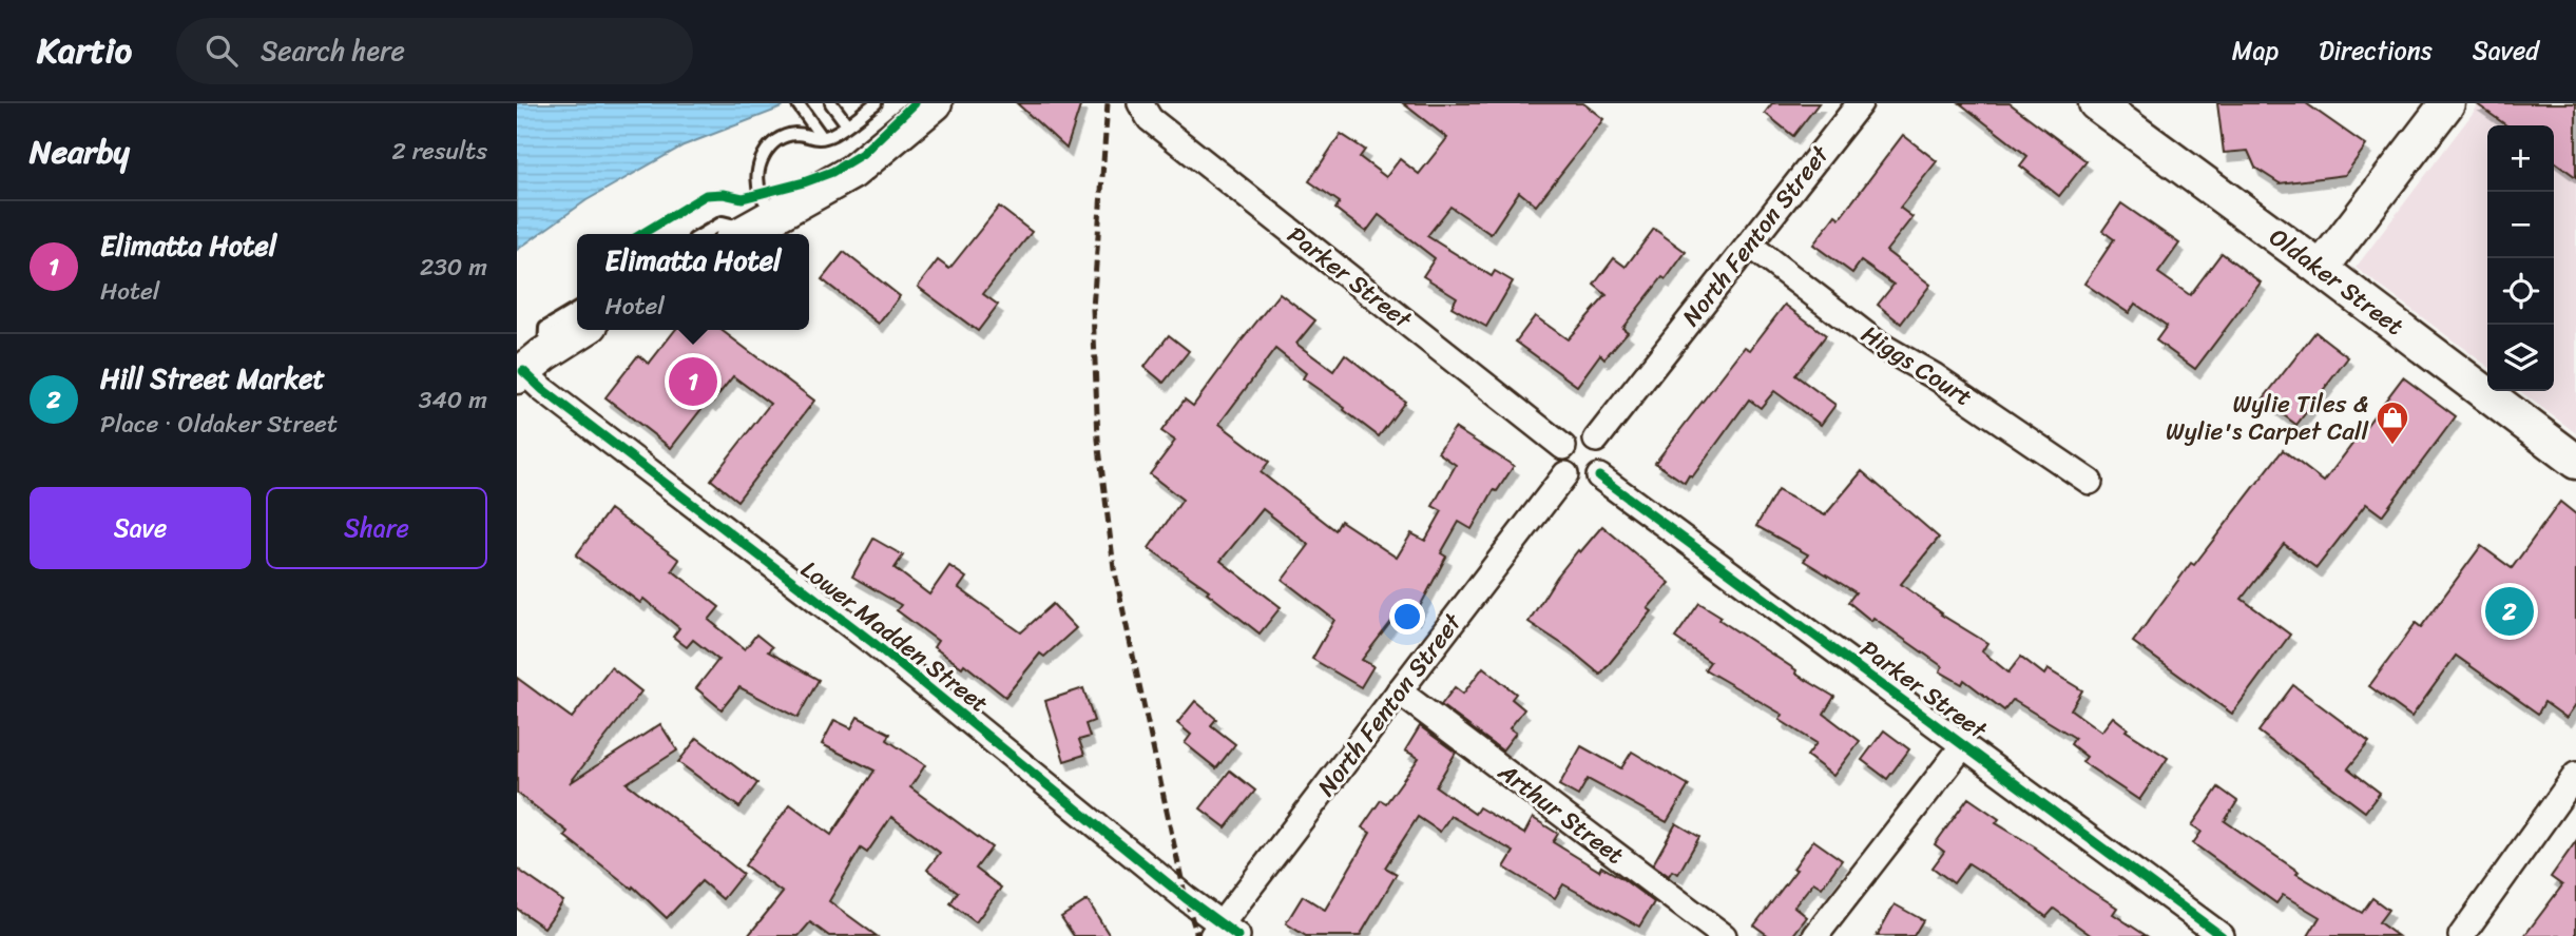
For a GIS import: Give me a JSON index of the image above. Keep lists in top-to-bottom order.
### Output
{
  "streets": {
    "main road": ["Oldaker Street"],
    "street": [
      "North Fenton Street",
      "Parker Street",
      "Higgs Court",
      "Lower Madden Street",
      "Arthur Street"
    ]
  },
  "crossings": [
    ["North Fenton Street", "Parker Street"],
    ["North Fenton Street", "Higgs Court"],
    ["North Fenton Street", "Lower Madden Street"],
    ["North Fenton Street", "Arthur Street"]
  ],
  "places": {
    "shop": ["Wylie Tiles & Wylie's Carpet Call"]
  },
  "page": {
    "header": "Kartio",
    "search": "Search here",
    "nav": ["Map", "Directions", "Saved"],
    "heading": ["Nearby", "2 results"],
    "map_buttons": ["+", "−"],
    "list": [
      {
        "mark": "1",
        "name": "Elimatta Hotel",
        "note": "Hotel",
        "value": "230 m"
      },
      {
        "mark": "2",
        "name": "Hill Street Market",
        "note": "Place · Oldaker Street",
        "value": "340 m"
      }
    ],
    "popup": ["Elimatta Hotel", "Hotel"],
    "pins": ["1", "2"],
    "buttons": ["Save", "Share"]
  }
}
